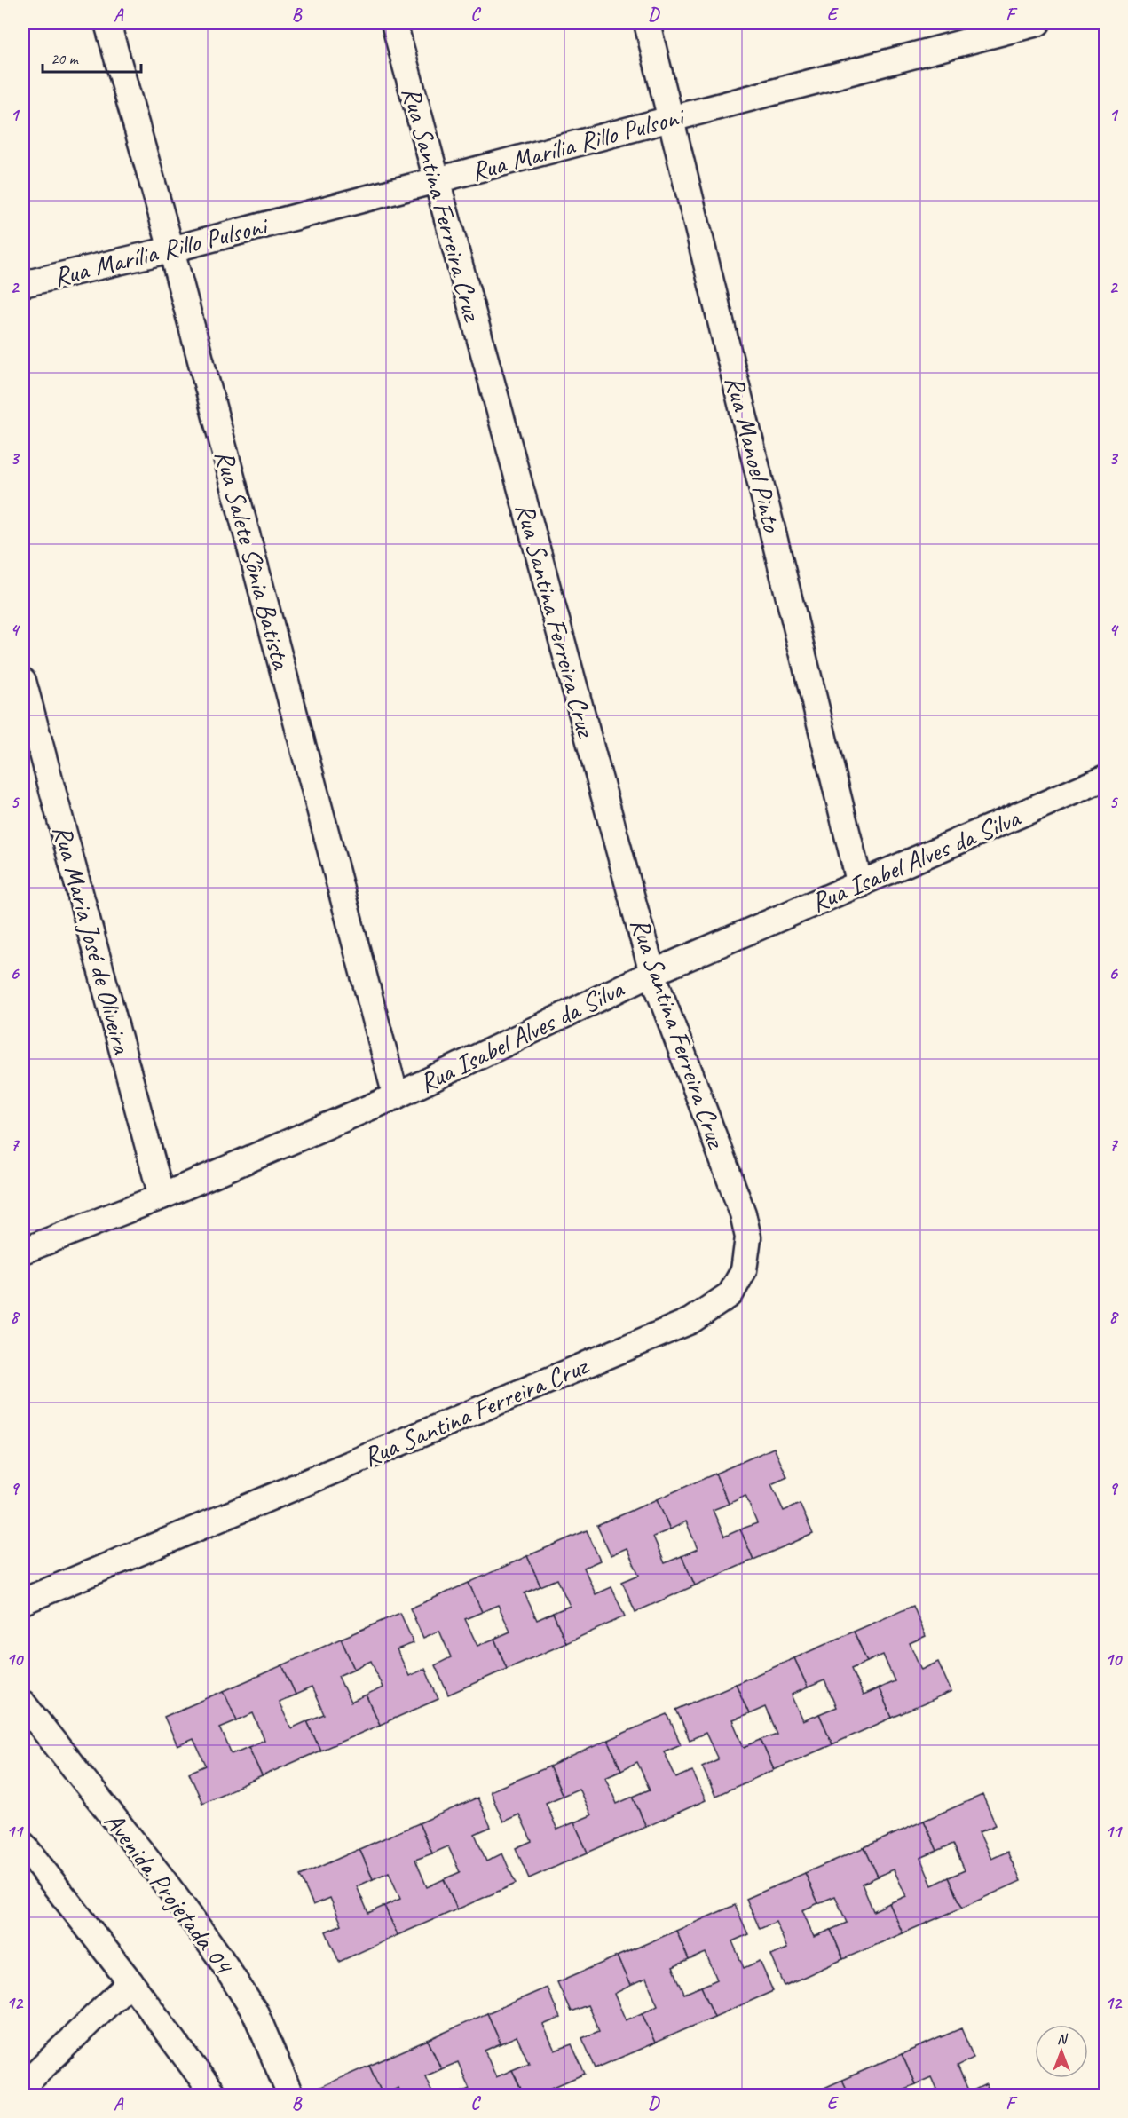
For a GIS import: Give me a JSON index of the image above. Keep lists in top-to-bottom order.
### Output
{
  "streets": {
    "street": [
      "Rua Marília Rillo Pulsoni",
      "Rua Santina Ferreira Cruz",
      "Rua Manoel Pinto",
      "Rua Salete Sônia Batista",
      "Rua Isabel Alves da Silva",
      "Rua Maria José de Oliveira",
      "Avenida Projetada 04"
    ]
  },
  "crossings": [
    ["Rua Marília Rillo Pulsoni", "Rua Santina Ferreira Cruz"],
    ["Rua Marília Rillo Pulsoni", "Rua Manoel Pinto"],
    ["Rua Marília Rillo Pulsoni", "Rua Salete Sônia Batista"],
    ["Rua Santina Ferreira Cruz", "Rua Isabel Alves da Silva"],
    ["Rua Manoel Pinto", "Rua Isabel Alves da Silva"],
    ["Rua Salete Sônia Batista", "Rua Isabel Alves da Silva"],
    ["Rua Isabel Alves da Silva", "Rua Maria José de Oliveira"]
  ],
  "scale_bar": "20 m",
  "north": "top",
  "grid": {
    "columns": [
      "A",
      "B",
      "C",
      "D",
      "E",
      "F"
    ],
    "rows": [
      "1",
      "2",
      "3",
      "4",
      "5",
      "6",
      "7",
      "8",
      "9",
      "10",
      "11",
      "12"
    ]
  }
}
